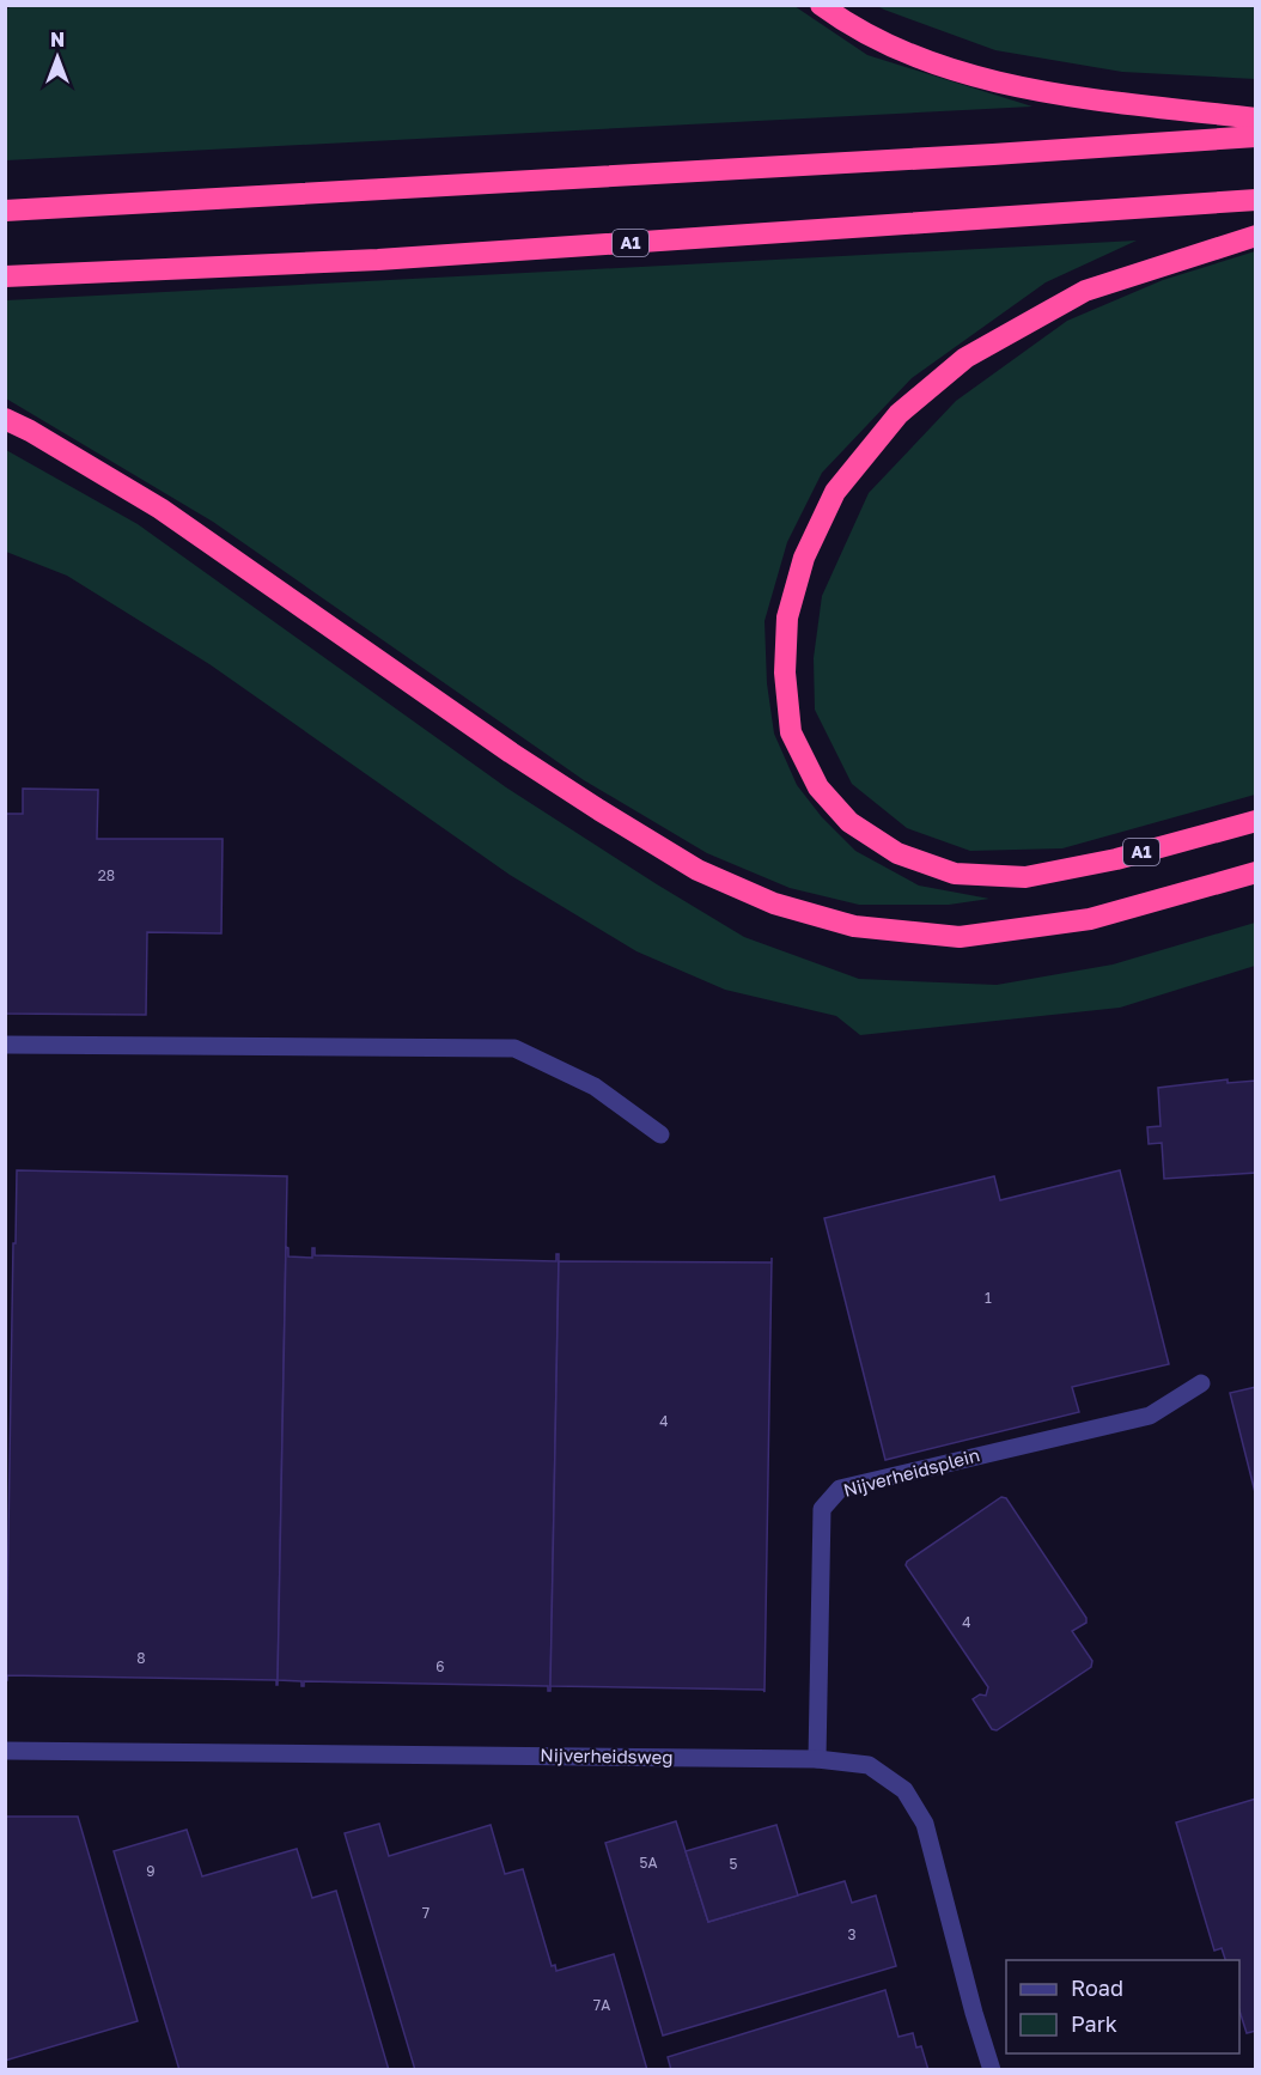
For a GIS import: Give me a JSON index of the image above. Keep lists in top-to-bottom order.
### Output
{
  "streets": {
    "highway": ["A1"],
    "street": ["Nijverheidsplein", "Nijverheidsweg"]
  },
  "crossings": [
    ["Nijverheidsplein", "Nijverheidsweg"]
  ],
  "house_numbers": [
    "28",
    "1",
    "4",
    "4",
    "8",
    "6",
    "5A",
    "5",
    "9",
    "7",
    "3",
    "7A"
  ],
  "legend": ["Road", "Park"],
  "north": "top"
}
